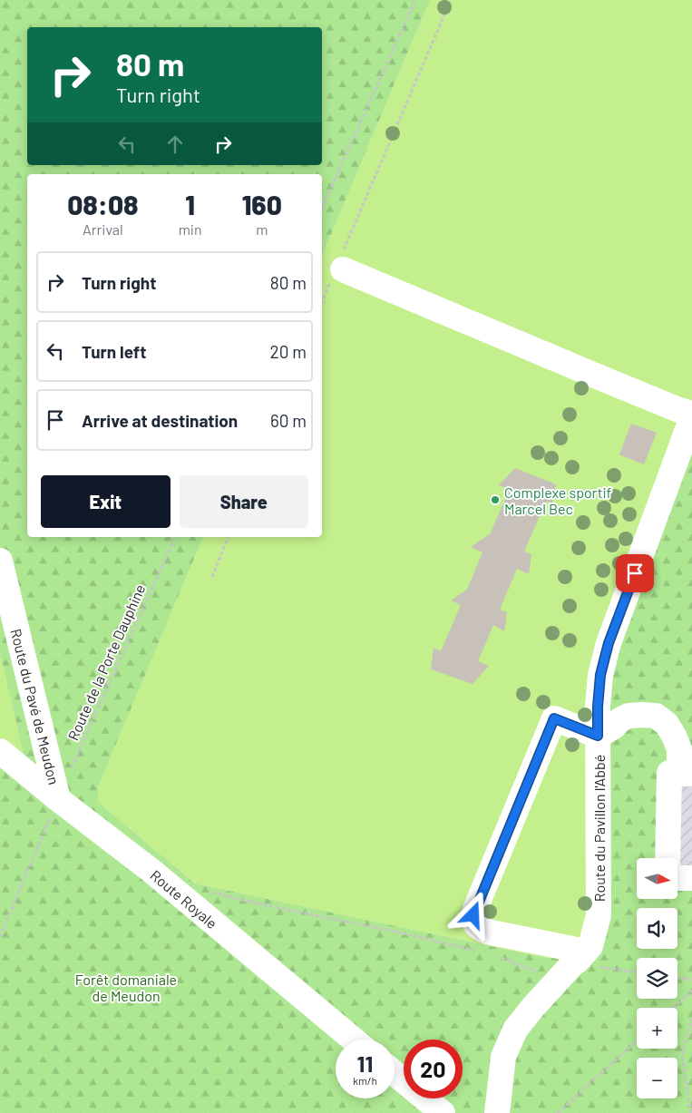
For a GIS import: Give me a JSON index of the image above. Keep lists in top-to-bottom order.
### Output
{
  "streets": {
    "street": ["Route du Pavé de Meudon", "Route du Pavillon l'Abbé", "Route Royale"],
    "path": ["Route de la Porte Dauphine"]
  },
  "crossings": [
    ["Route de la Porte Dauphine", "Route du Pavé de Meudon"],
    ["Route de la Porte Dauphine", "Route Royale"],
    ["Route du Pavé de Meudon", "Route Royale"]
  ],
  "parks": ["Forêt domaniale de Meudon"],
  "places": ["Complexe sportif Marcel Bec"],
  "north": "right",
  "page": {
    "turn": ["80 m", "Turn right"],
    "eta": [
      "08:08",
      "Arrival",
      "1",
      "min",
      "160",
      "m"
    ],
    "list": [
      {
        "name": "Turn right",
        "value": "80 m"
      },
      {
        "name": "Turn left",
        "value": "20 m"
      },
      {
        "name": "Arrive at destination",
        "value": "60 m"
      }
    ],
    "buttons": ["Exit", "Share"],
    "map_buttons": ["+", "−"],
    "speed": "11 km/h",
    "limit": "20"
  }
}
